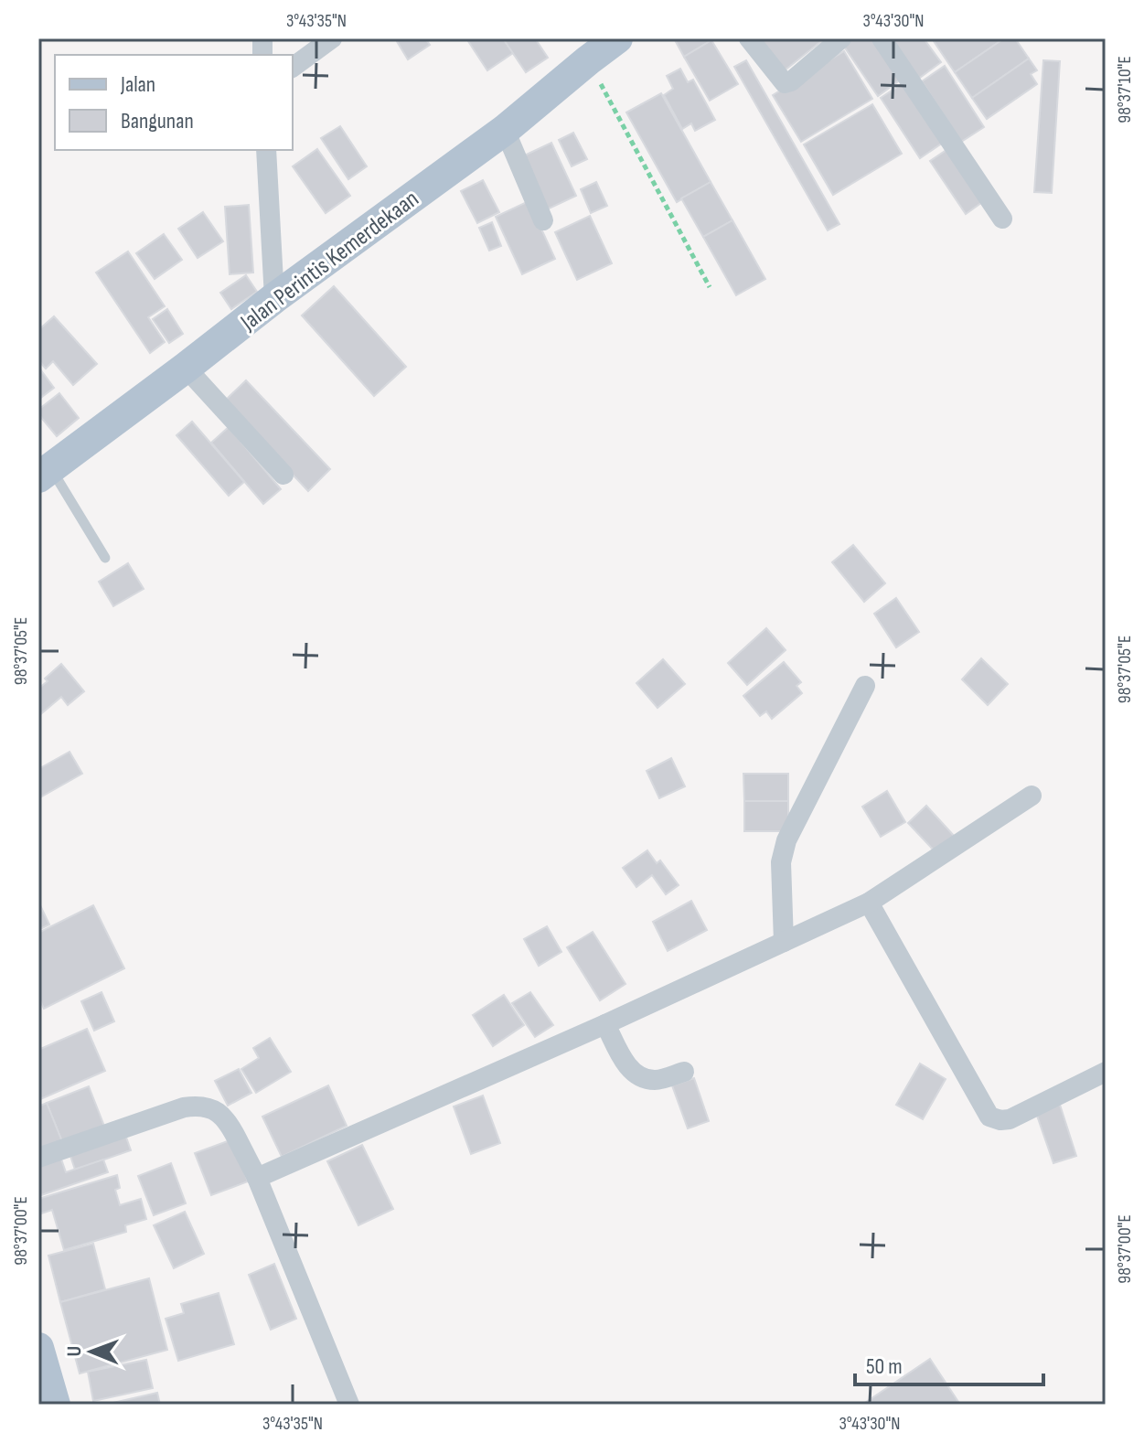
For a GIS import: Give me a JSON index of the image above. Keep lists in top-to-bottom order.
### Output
{
  "streets": {
    "main road": ["Jalan Perintis Kemerdekaan"]
  },
  "legend": ["Jalan", "Bangunan"],
  "scale_bar": "50 m",
  "north": "left",
  "coordinates": [
    "3°43'35\"N",
    "3°43'30\"N",
    "98°37'10\"E",
    "98°37'05\"E",
    "98°37'00\"E"
  ]
}
